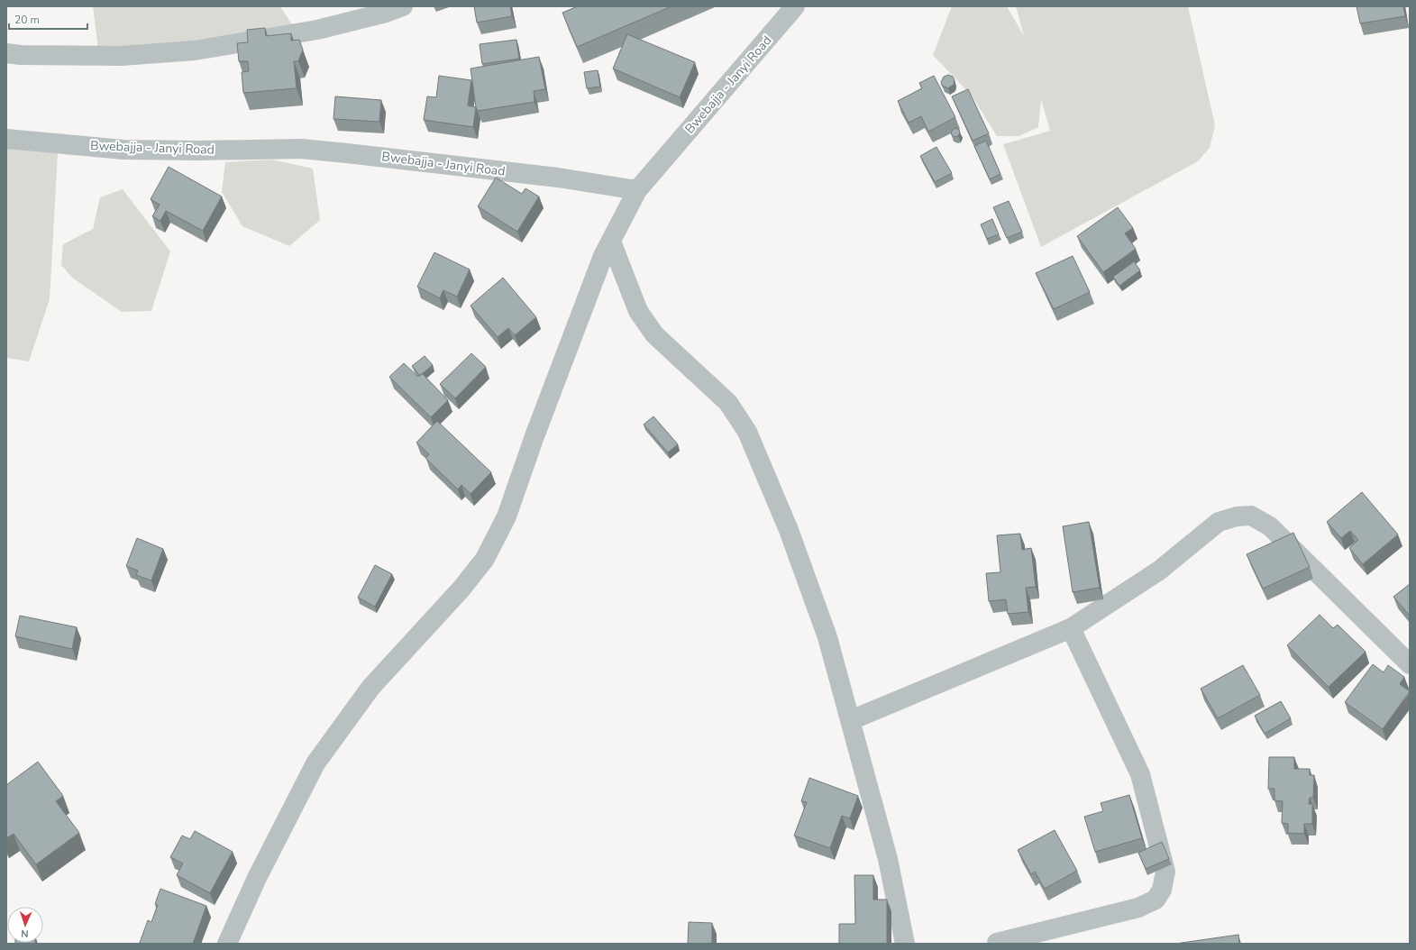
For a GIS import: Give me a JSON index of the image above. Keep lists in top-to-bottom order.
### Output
{
  "streets": {
    "street": ["Bwebajja - Janyi Road"]
  },
  "scale_bar": "20 m",
  "north": "bottom"
}
